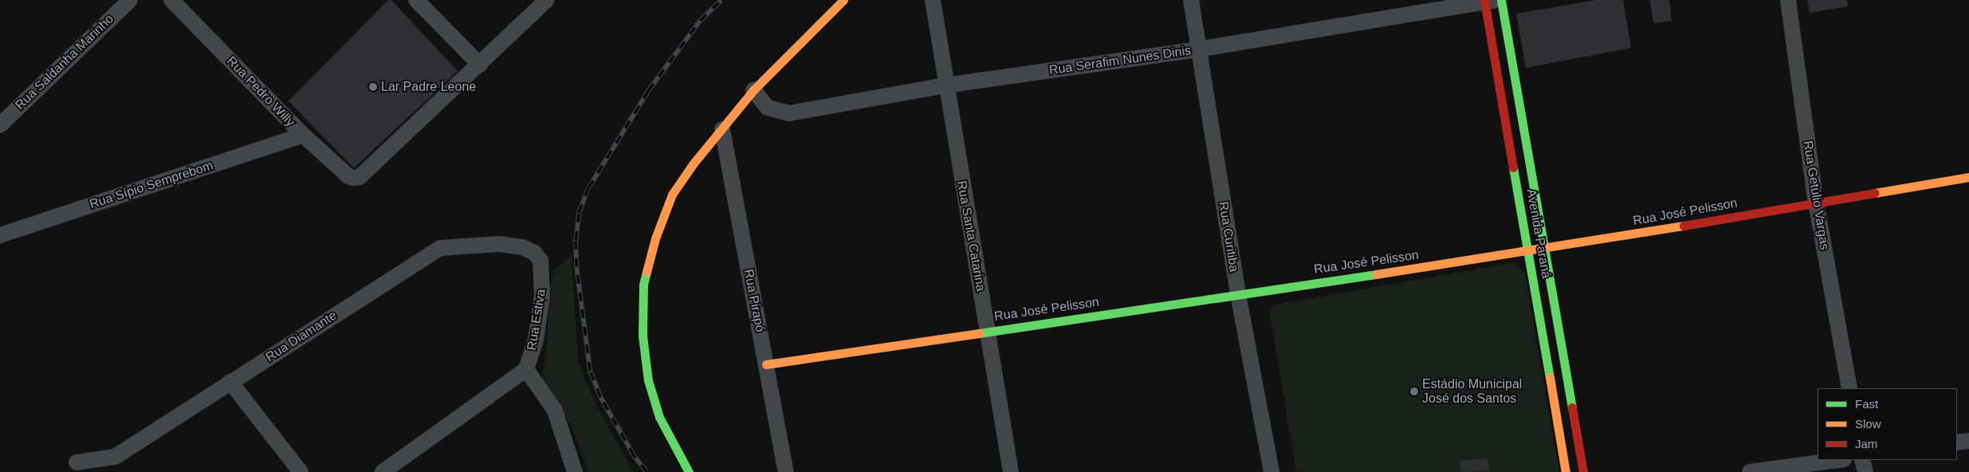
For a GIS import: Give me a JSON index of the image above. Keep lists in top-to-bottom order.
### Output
{
  "streets": {
    "main road": ["Rua José Pelisson", "Avenida Paraná"],
    "street": [
      "Rua Serafim Nunes Dinis",
      "Rua Saldanha Marinho",
      "Rua Pedro Willy",
      "Rua Sípio Semprebom",
      "Rua Getúlio Vargas",
      "Rua Santa Catarina",
      "Rua Curitiba",
      "Rua Pirapó",
      "Rua Estiva",
      "Rua Diamante"
    ]
  },
  "crossings": [
    ["Rua Serafim Nunes Dinis", "Avenida Paraná"],
    ["Rua Serafim Nunes Dinis", "Rua Santa Catarina"],
    ["Rua Serafim Nunes Dinis", "Rua Curitiba"],
    ["Rua Pedro Willy", "Rua Sípio Semprebom"],
    ["Rua Getúlio Vargas", "Rua José Pelisson"],
    ["Rua José Pelisson", "Avenida Paraná"],
    ["Rua José Pelisson", "Rua Santa Catarina"],
    ["Rua José Pelisson", "Rua Curitiba"],
    ["Rua José Pelisson", "Rua Pirapó"],
    ["Rua Estiva", "Rua Diamante"]
  ],
  "places": ["Lar Padre Leone", "Estádio Municipal José dos Santos"],
  "legend": ["Fast", "Slow", "Jam"]
}
